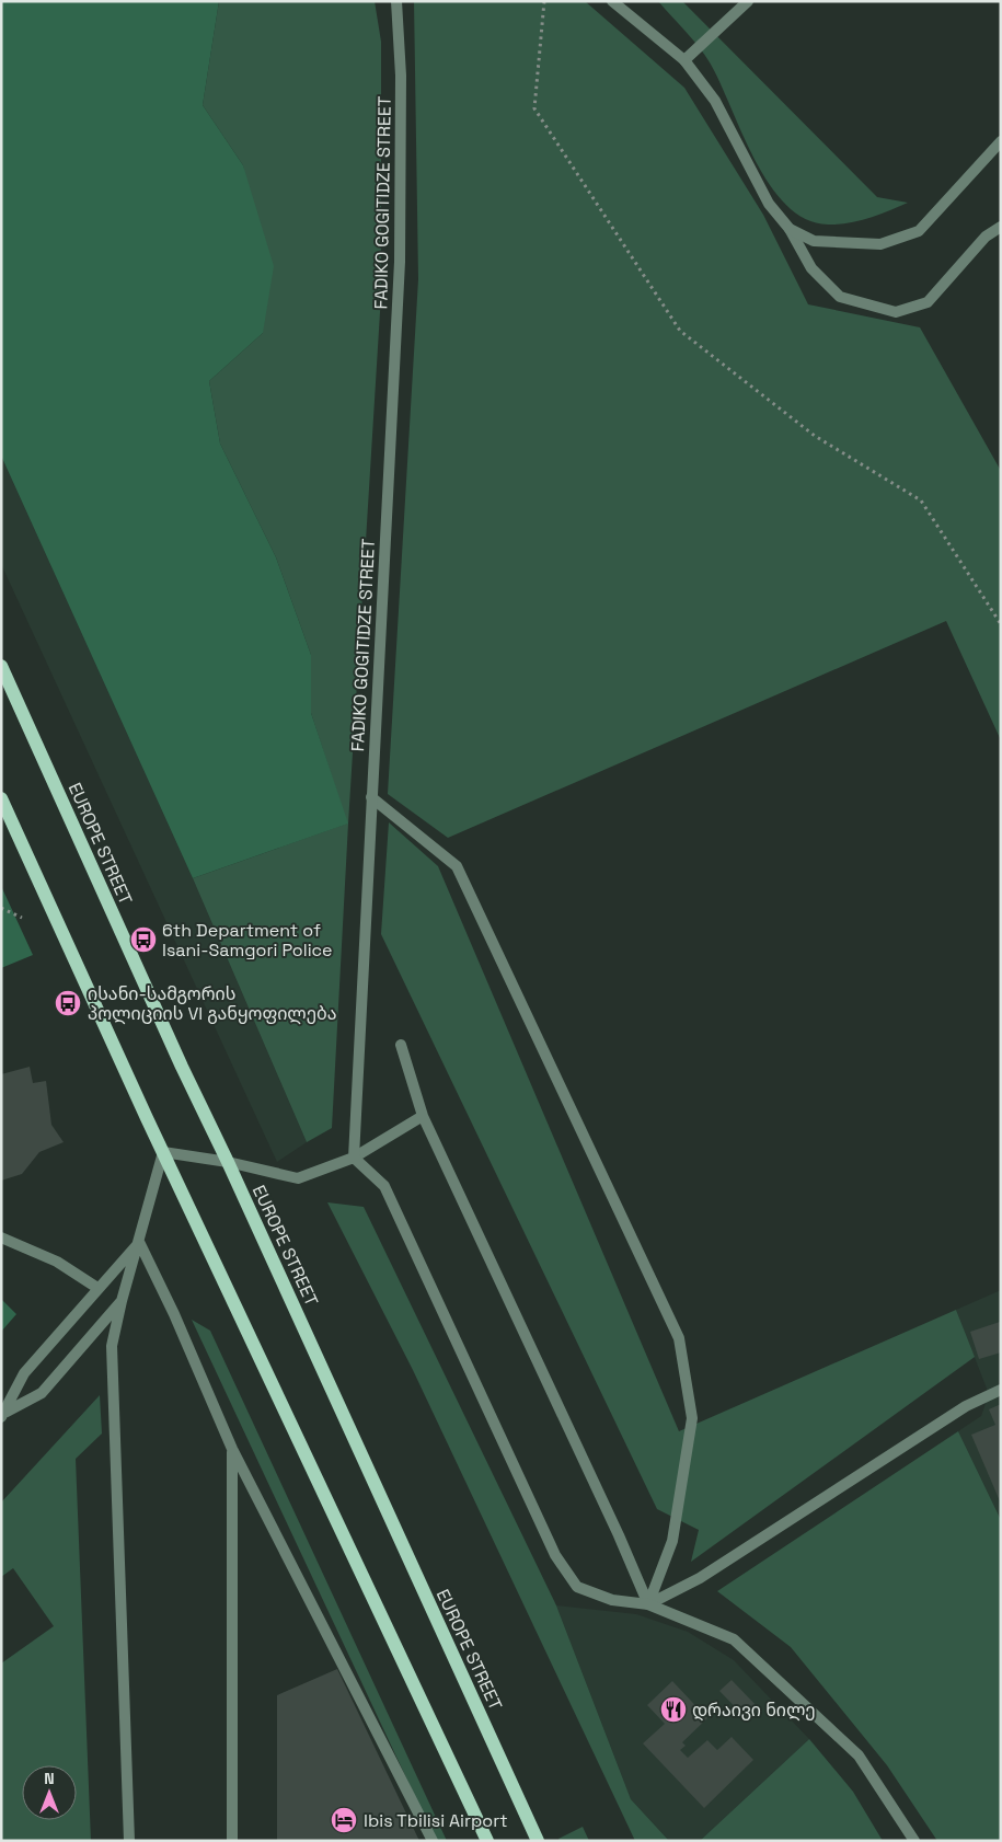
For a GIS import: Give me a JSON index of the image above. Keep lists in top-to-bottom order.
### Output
{
  "streets": {
    "main road": ["EUROPE STREET"],
    "street": ["FADIKO GOGITIDZE STREET"]
  },
  "places": {
    "bus stop": ["6th Department of Isani-Samgori Police", "ისანი-სამგორის პოლიციის VI განყოფილება"],
    "restaurant": ["დრაივი ნილე"],
    "hotel": ["Ibis Tbilisi Airport"]
  },
  "north": "top"
}
